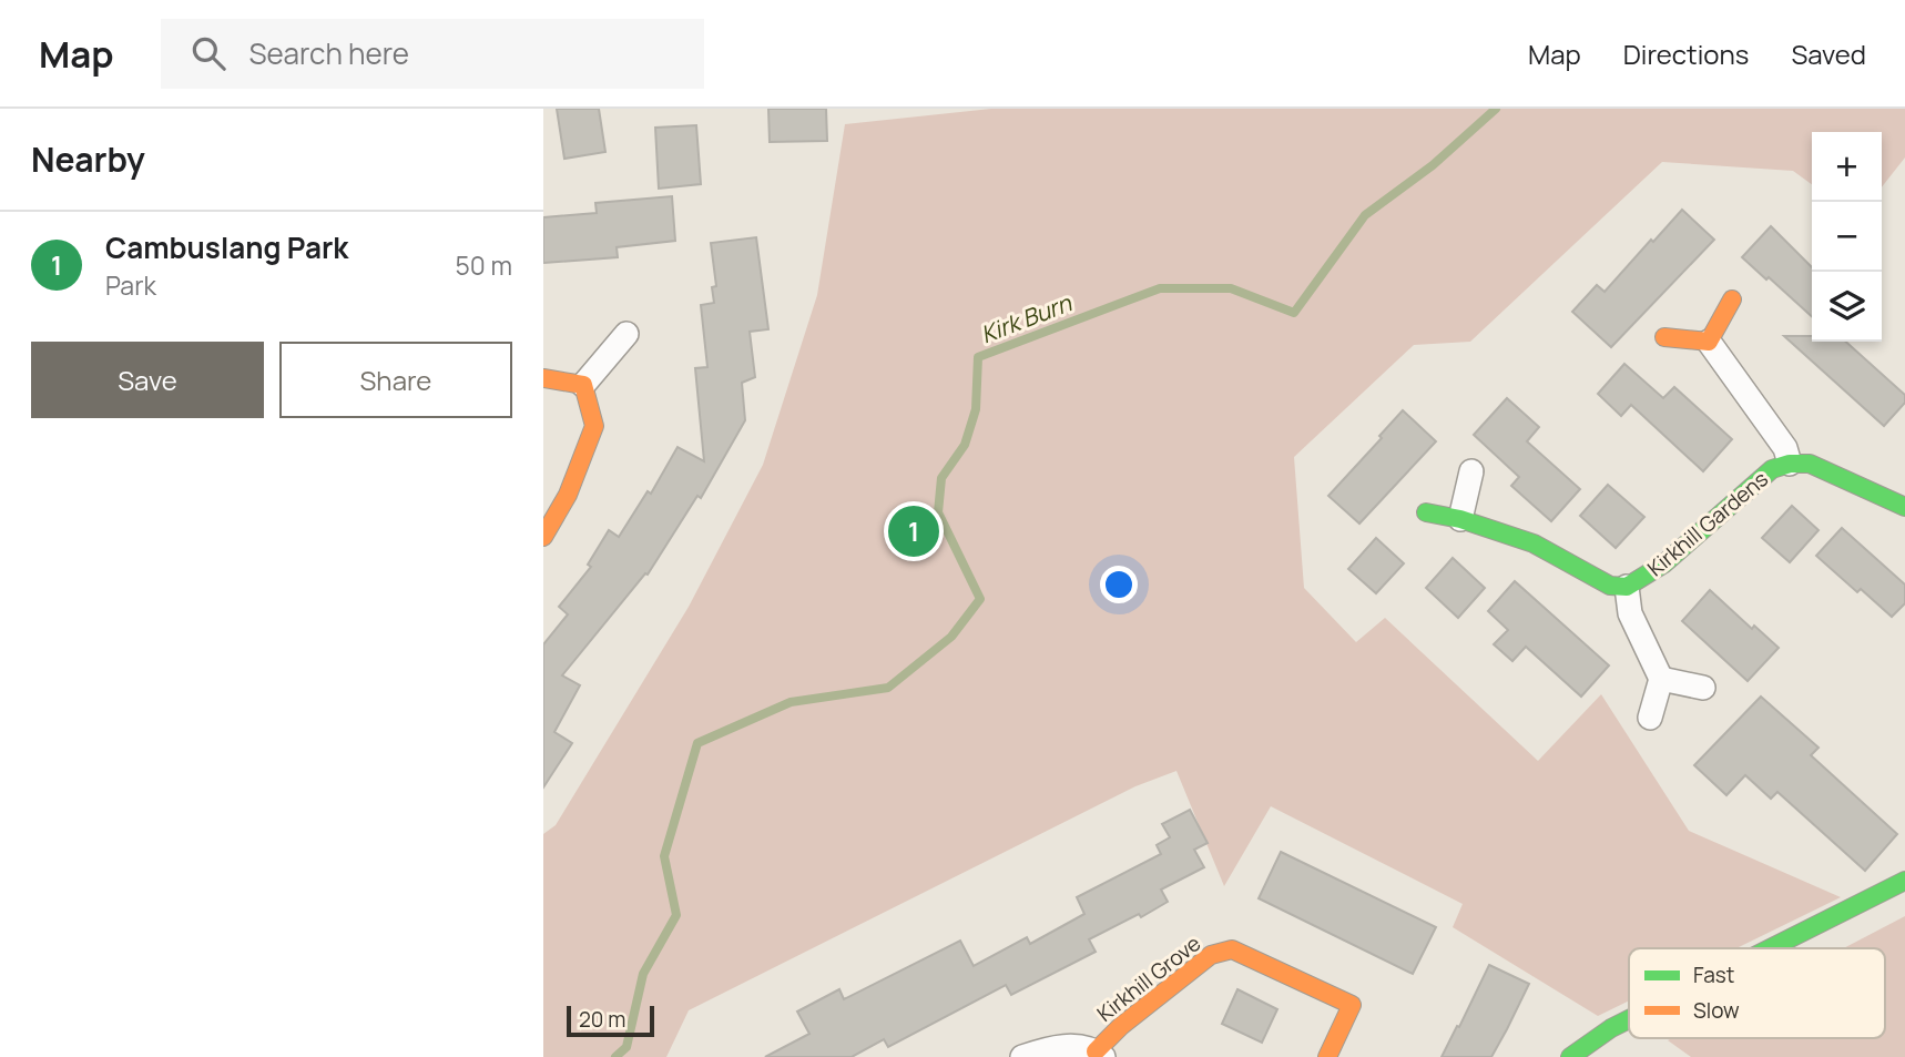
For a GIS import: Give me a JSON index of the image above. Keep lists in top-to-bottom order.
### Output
{
  "streets": {
    "street": ["Kirkhill Gardens", "Kirkhill Grove"]
  },
  "water": ["Kirk Burn"],
  "legend": ["Fast", "Slow"],
  "scale_bar": "20 m",
  "page": {
    "header": "Map",
    "search": "Search here",
    "nav": ["Map", "Directions", "Saved"],
    "heading": "Nearby",
    "map_buttons": ["+", "−"],
    "list": [
      {
        "mark": "1",
        "name": "Cambuslang Park",
        "note": "Park",
        "value": "50 m"
      }
    ],
    "buttons": ["Save", "Share"],
    "pins": "1",
    "scale": "20 m"
  }
}
